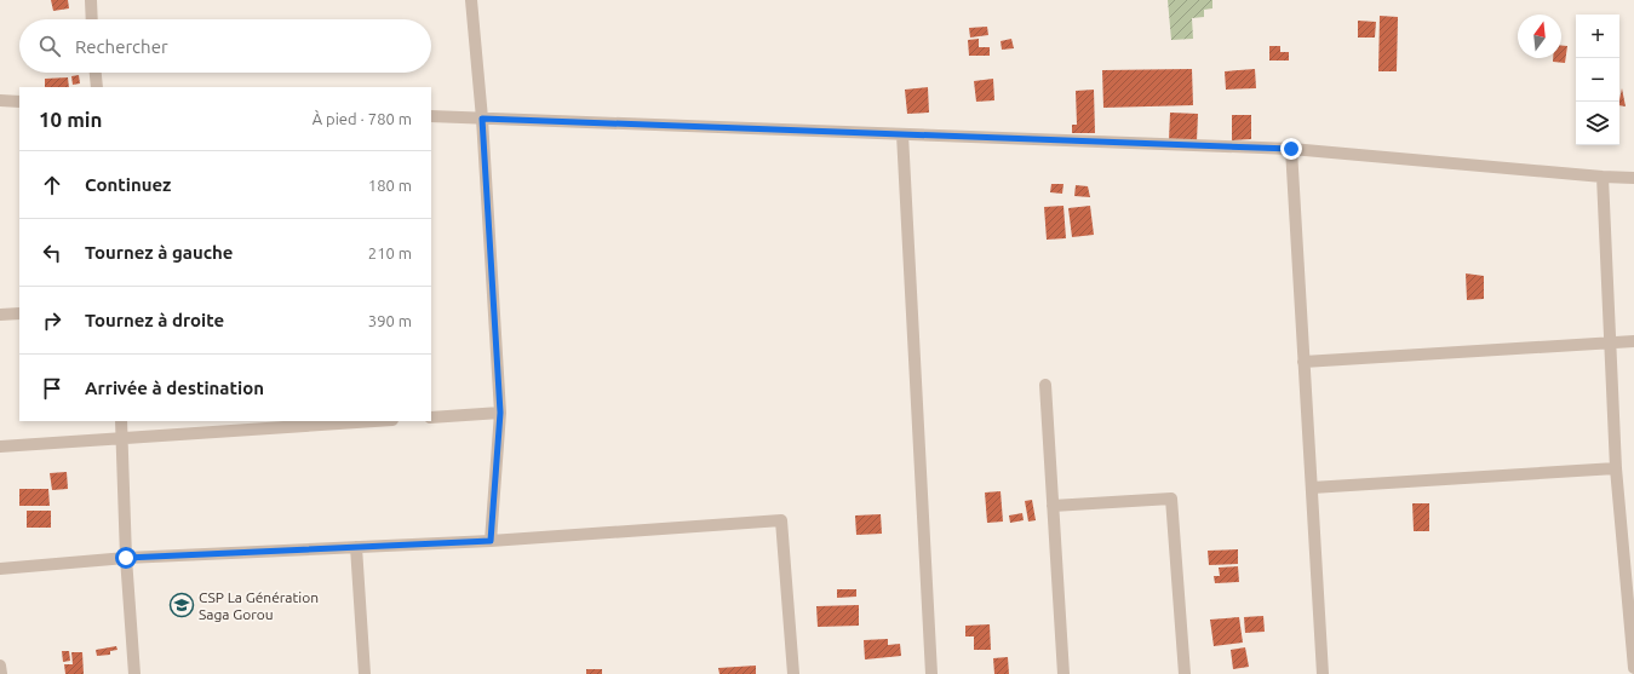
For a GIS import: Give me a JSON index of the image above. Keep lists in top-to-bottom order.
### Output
{
  "places": {
    "school or university": ["CSP La Génération Saga Gorou"]
  },
  "north": "top",
  "page": {
    "map_buttons": ["+", "−"],
    "search": "Rechercher",
    "heading": ["10 min", "À pied · 780 m"],
    "list": [
      ["Continuez", "180 m"],
      ["Tournez à gauche", "210 m"],
      ["Tournez à droite", "390 m"],
      "Arrivée à destination"
    ]
  }
}
